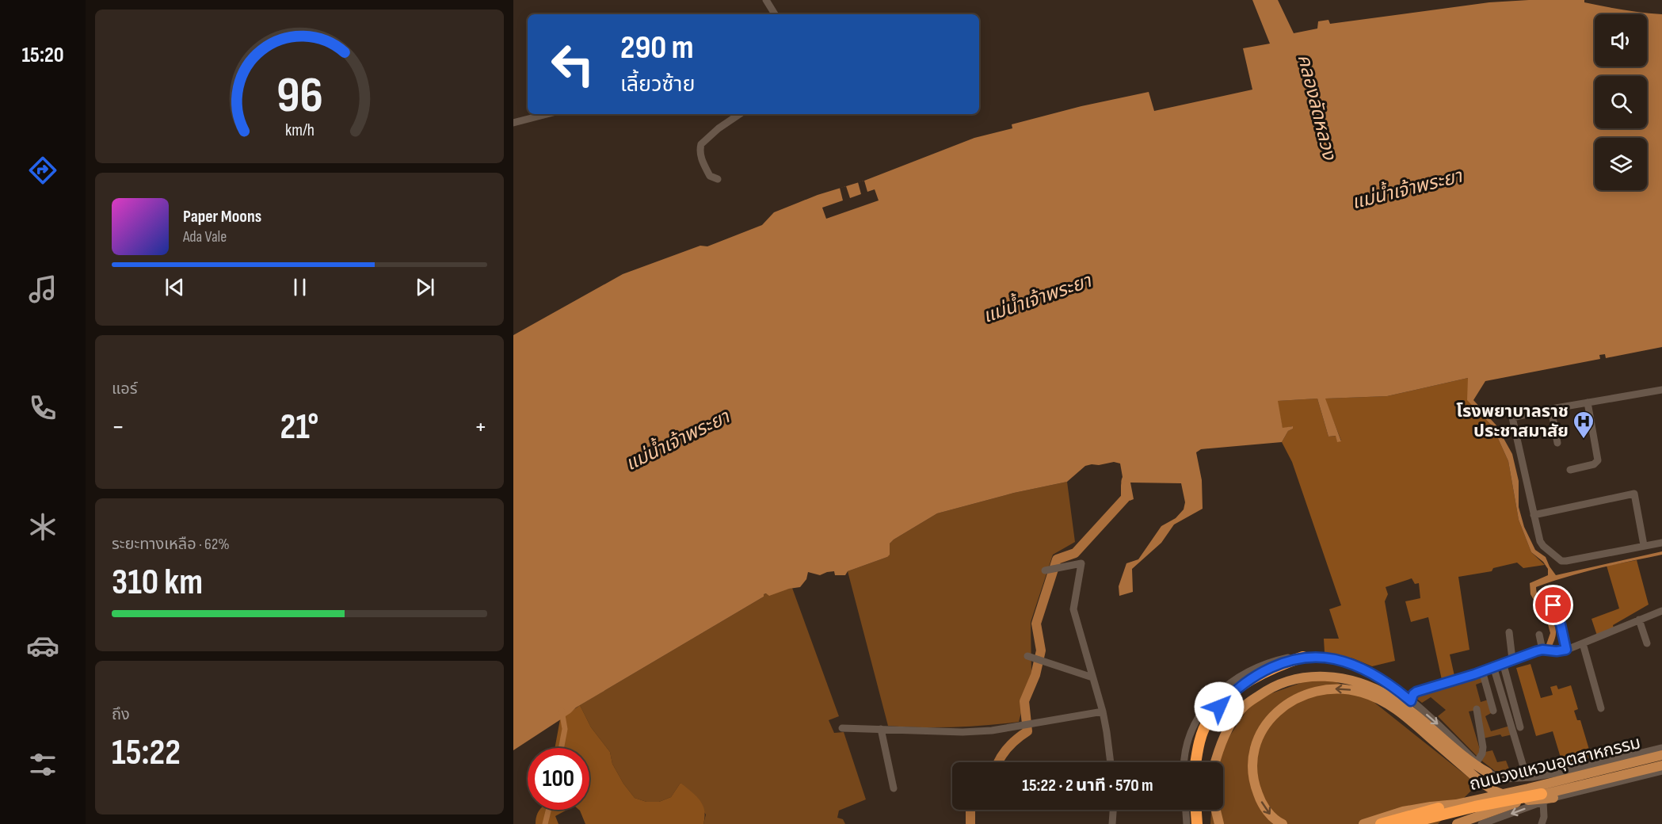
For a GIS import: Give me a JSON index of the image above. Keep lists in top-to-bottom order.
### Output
{
  "streets": {
    "main road": ["ถนนวงแหวนอุตสาหกรรม"]
  },
  "water": ["คลองลัดหลวง", "แม่น้ำเจ้าพระยา"],
  "places": {
    "hospital": ["โรงพยาบาลราช ประชาสมาสัย"]
  },
  "page": {
    "tabs": "15:20",
    "turn": ["290 m", "เลี้ยวซ้าย"],
    "song": ["Paper Moons", "Ada Vale"],
    "tile": [
      "แอร์",
      ["ระยะทางเหลือ · 62%", "310 km"],
      ["ถึง", "15:22"]
    ],
    "heat": ["−", "21°", "+"],
    "limit": "100",
    "trip": "15:22 · 2 นาที · 570 m",
    "gauge": ["96", "km/h"]
  }
}
